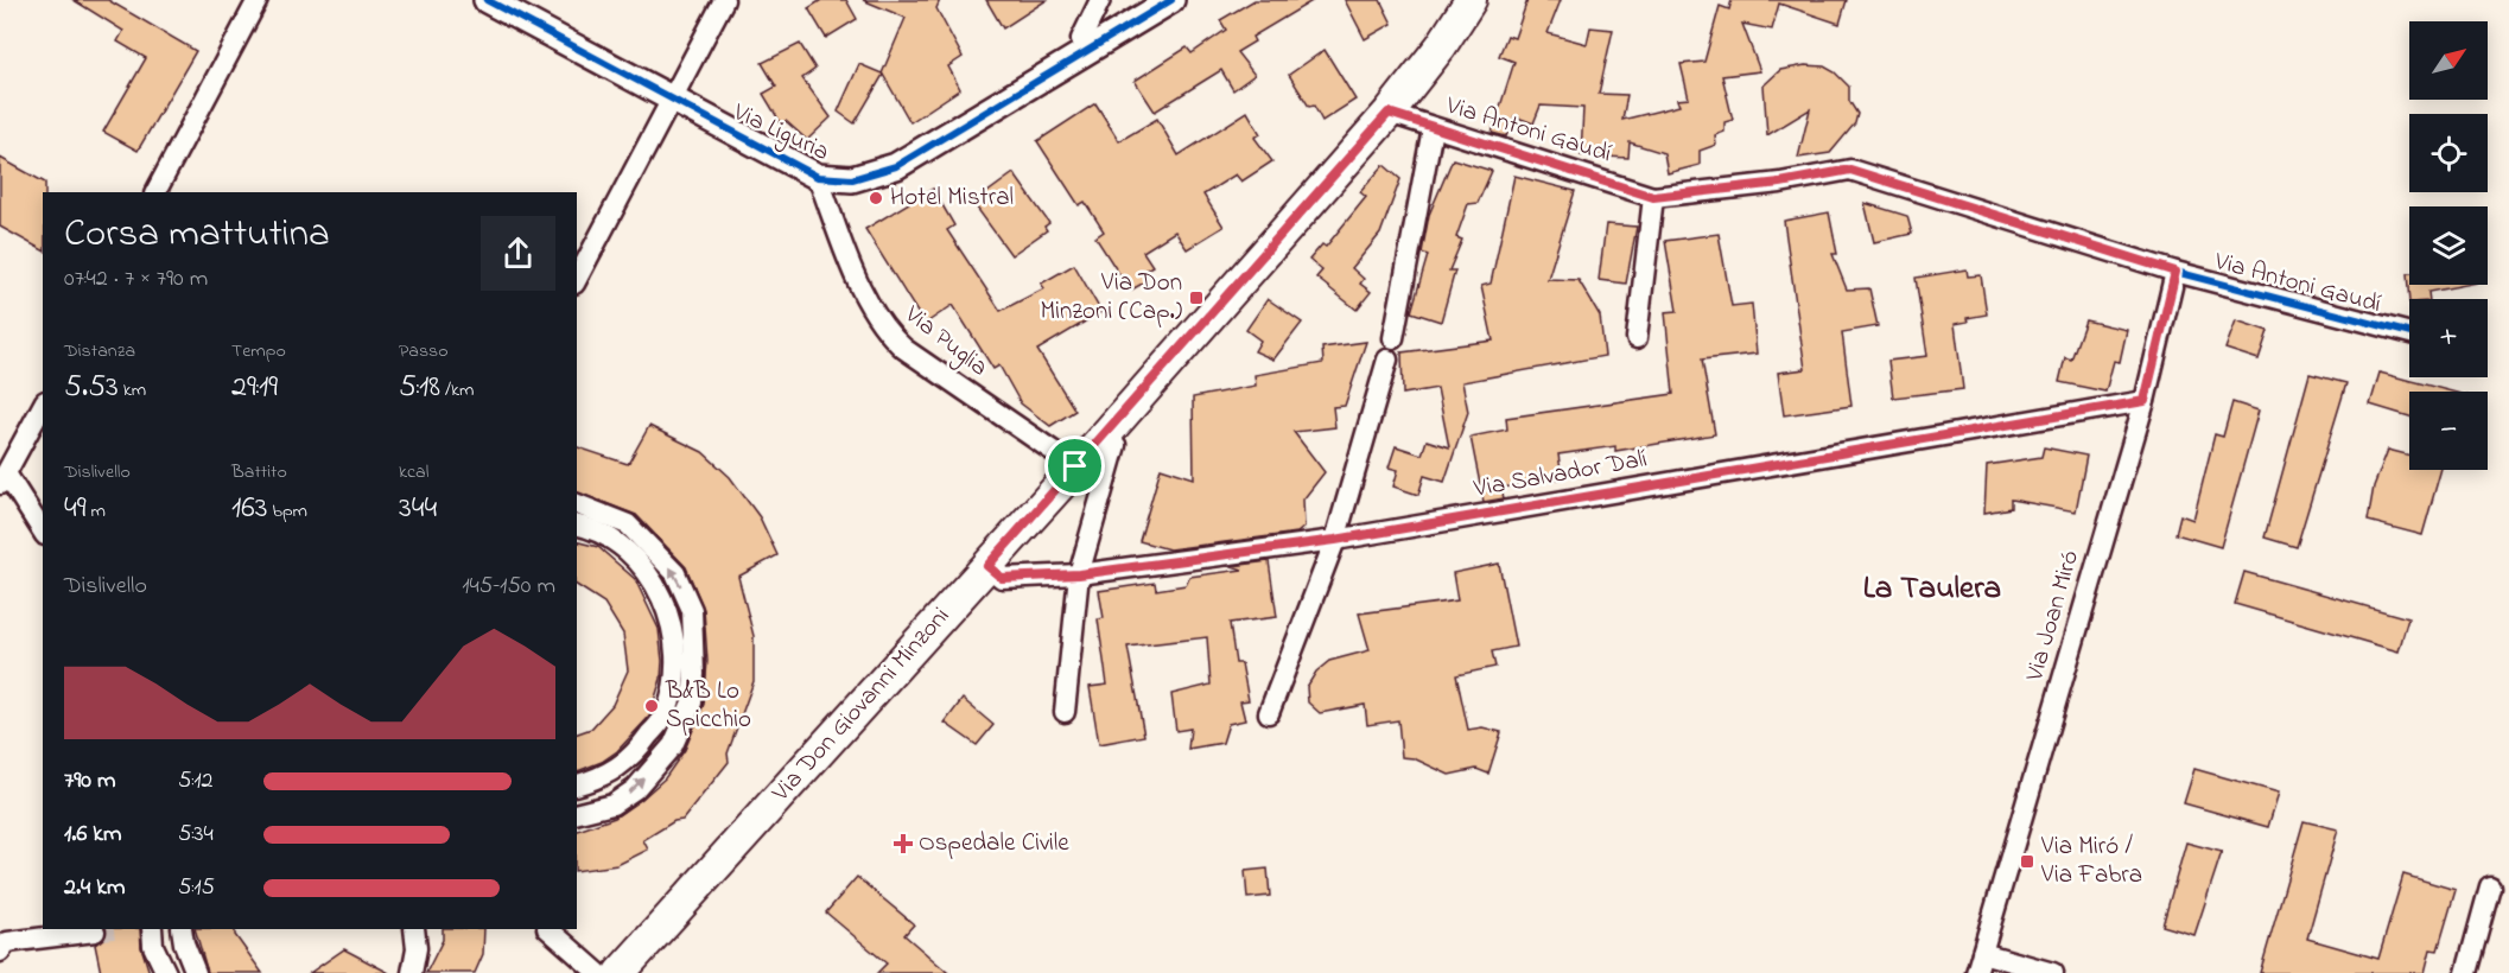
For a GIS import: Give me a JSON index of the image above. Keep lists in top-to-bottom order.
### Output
{
  "streets": {
    "main road": ["Via Don Giovanni Minzoni"],
    "street": [
      "Via Antoni Gaudí",
      "Via Liguria",
      "Via Puglia",
      "Via Salvador Dalí",
      "Via Joan Miró"
    ]
  },
  "crossings": [
    ["Via Antoni Gaudí", "Via Joan Miró"],
    ["Via Antoni Gaudí", "Via Don Giovanni Minzoni"],
    ["Via Liguria", "Via Puglia"],
    ["Via Puglia", "Via Don Giovanni Minzoni"],
    ["Via Salvador Dalí", "Via Joan Miró"],
    ["Via Salvador Dalí", "Via Don Giovanni Minzoni"]
  ],
  "districts": ["La Taulera"],
  "places": {
    "other": ["Hotel Mistral", "B&B Lo Spicchio"],
    "transit": ["Via Don Minzoni (Cap.)", "Via Miró / Via Fabra"],
    "health": ["Ospedale Civile"]
  },
  "north": "top right",
  "page": {
    "map_buttons": ["+", "−"],
    "heading": ["Corsa mattutina", "07:42 · 7 × 790 m"],
    "stats": [
      ["Distanza", "5.53 km"],
      ["Tempo", "29:19"],
      ["Passo", "5:18 /km"],
      ["Dislivello", "49 m"],
      ["Battito", "163 bpm"],
      ["kcal", "344"]
    ],
    "chart": ["Dislivello", "145–150 m"],
    "list": [
      {
        "name": "790 m",
        "note": "5:12"
      },
      {
        "name": "1.6 km",
        "note": "5:34"
      },
      {
        "name": "2.4 km",
        "note": "5:15"
      }
    ]
  }
}
